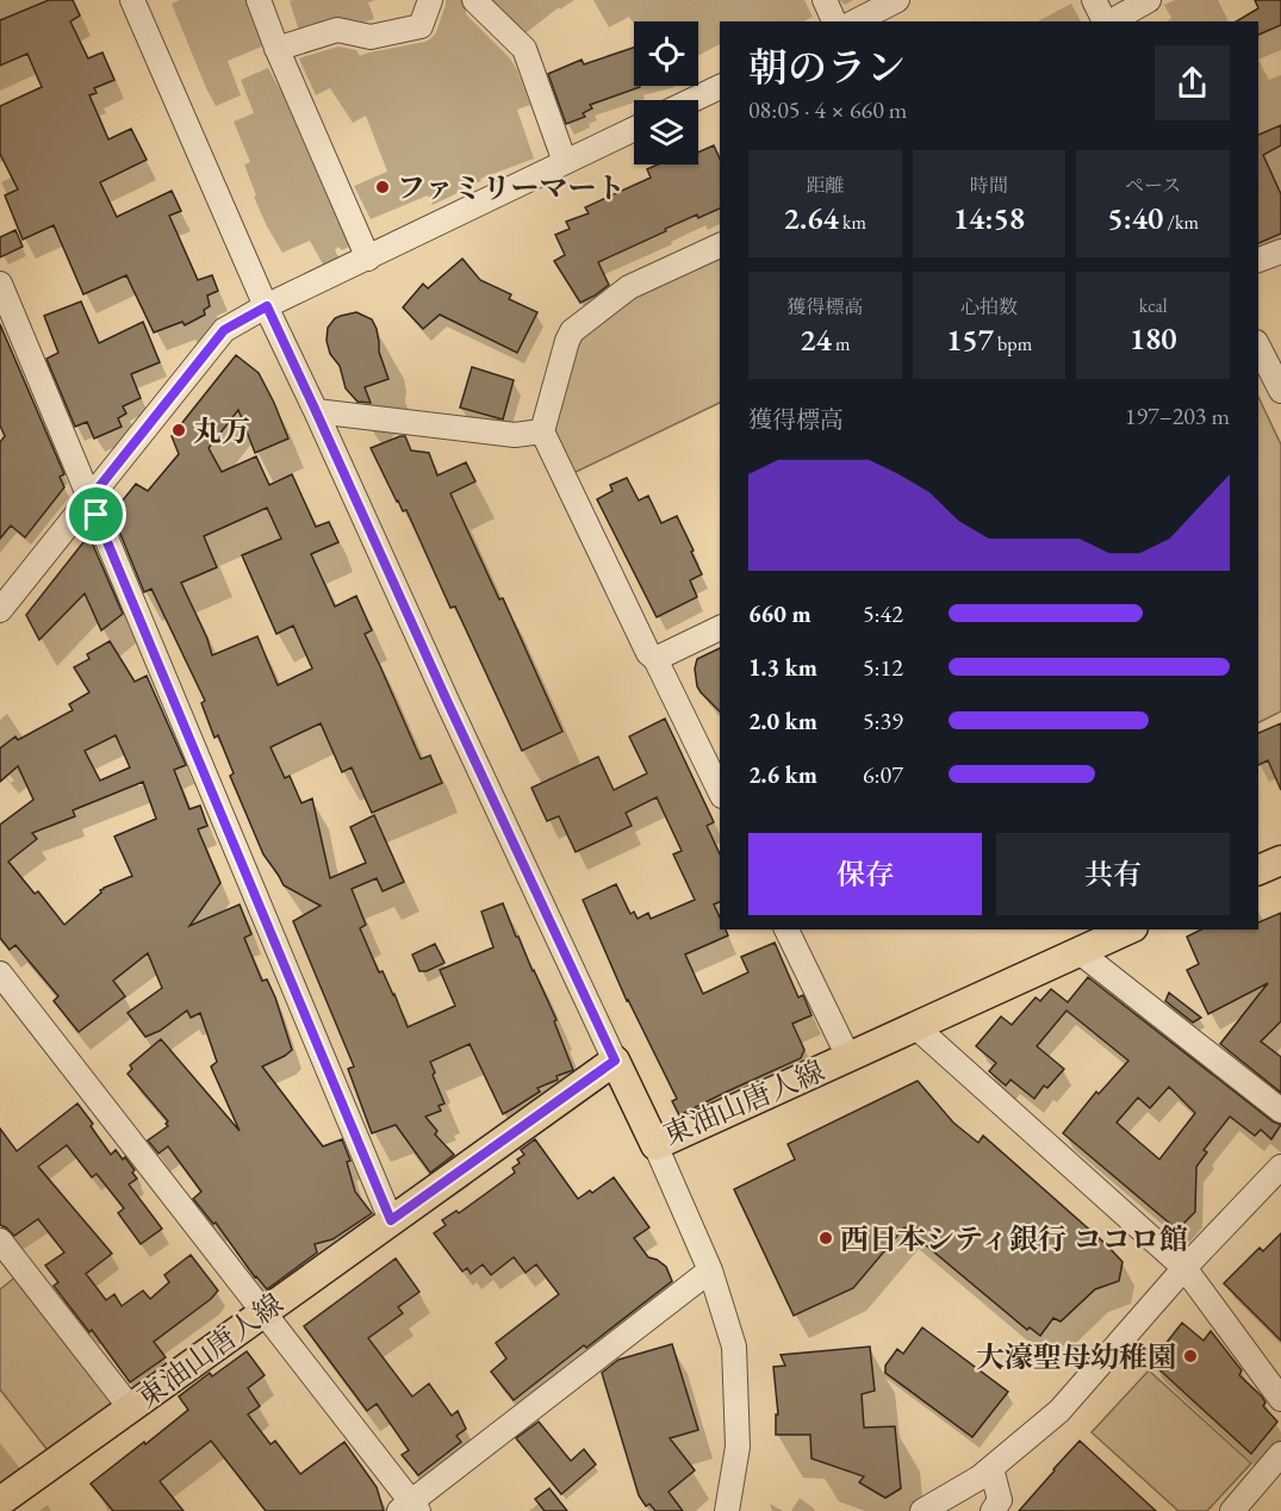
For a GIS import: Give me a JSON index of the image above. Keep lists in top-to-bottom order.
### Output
{
  "streets": {
    "main road": ["東油山唐人線"]
  },
  "places": [
    "ファミリーマート",
    "丸万",
    "西日本シティ銀行 ココロ館",
    "大濠聖母幼稚園"
  ],
  "page": {
    "heading": ["朝のラン", "08:05 · 4 × 660 m"],
    "stats": [
      ["距離", "2.64 km"],
      ["時間", "14:58"],
      ["ペース", "5:40 /km"],
      ["獲得標高", "24 m"],
      ["心拍数", "157 bpm"],
      ["kcal", "180"]
    ],
    "chart": ["獲得標高", "197–203 m"],
    "list": [
      {
        "name": "660 m",
        "note": "5:42"
      },
      {
        "name": "1.3 km",
        "note": "5:12"
      },
      {
        "name": "2.0 km",
        "note": "5:39"
      },
      {
        "name": "2.6 km",
        "note": "6:07"
      }
    ],
    "buttons": ["保存", "共有"]
  }
}
